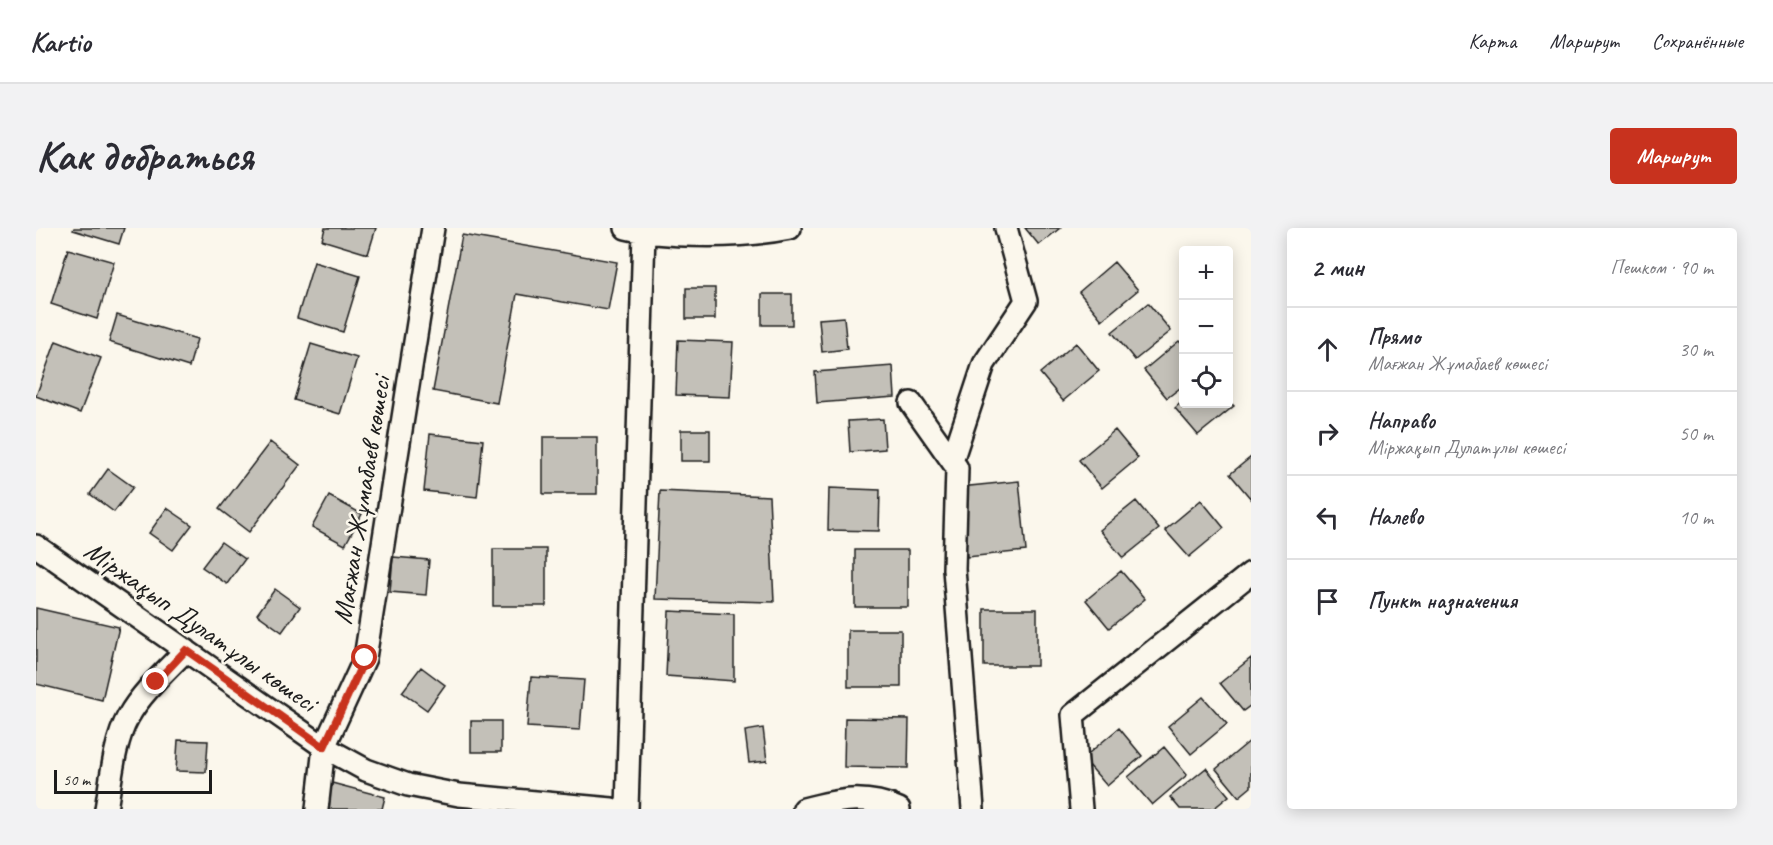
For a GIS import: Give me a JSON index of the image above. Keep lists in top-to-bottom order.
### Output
{
  "streets": {
    "street": ["Мағжан Жұмабаев көшесі", "Міржақып Дулатұлы көшесі"]
  },
  "crossings": [
    ["Мағжан Жұмабаев көшесі", "Міржақып Дулатұлы көшесі"]
  ],
  "scale_bar": "50 m",
  "page": {
    "header": "Kartio",
    "nav": ["Карта", "Маршрут", "Сохранённые"],
    "buttons": "Маршрут",
    "title": "Как добраться",
    "heading": ["2 мин", "Пешком · 90 m"],
    "map_buttons": ["+", "−"],
    "list": [
      ["Прямо", "Мағжан Жұмабаев көшесі", "30 m"],
      ["Направо", "Міржақып Дулатұлы көшесі", "50 m"],
      ["Налево", "10 m"],
      "Пункт назначения"
    ],
    "scale": "50 m"
  }
}
